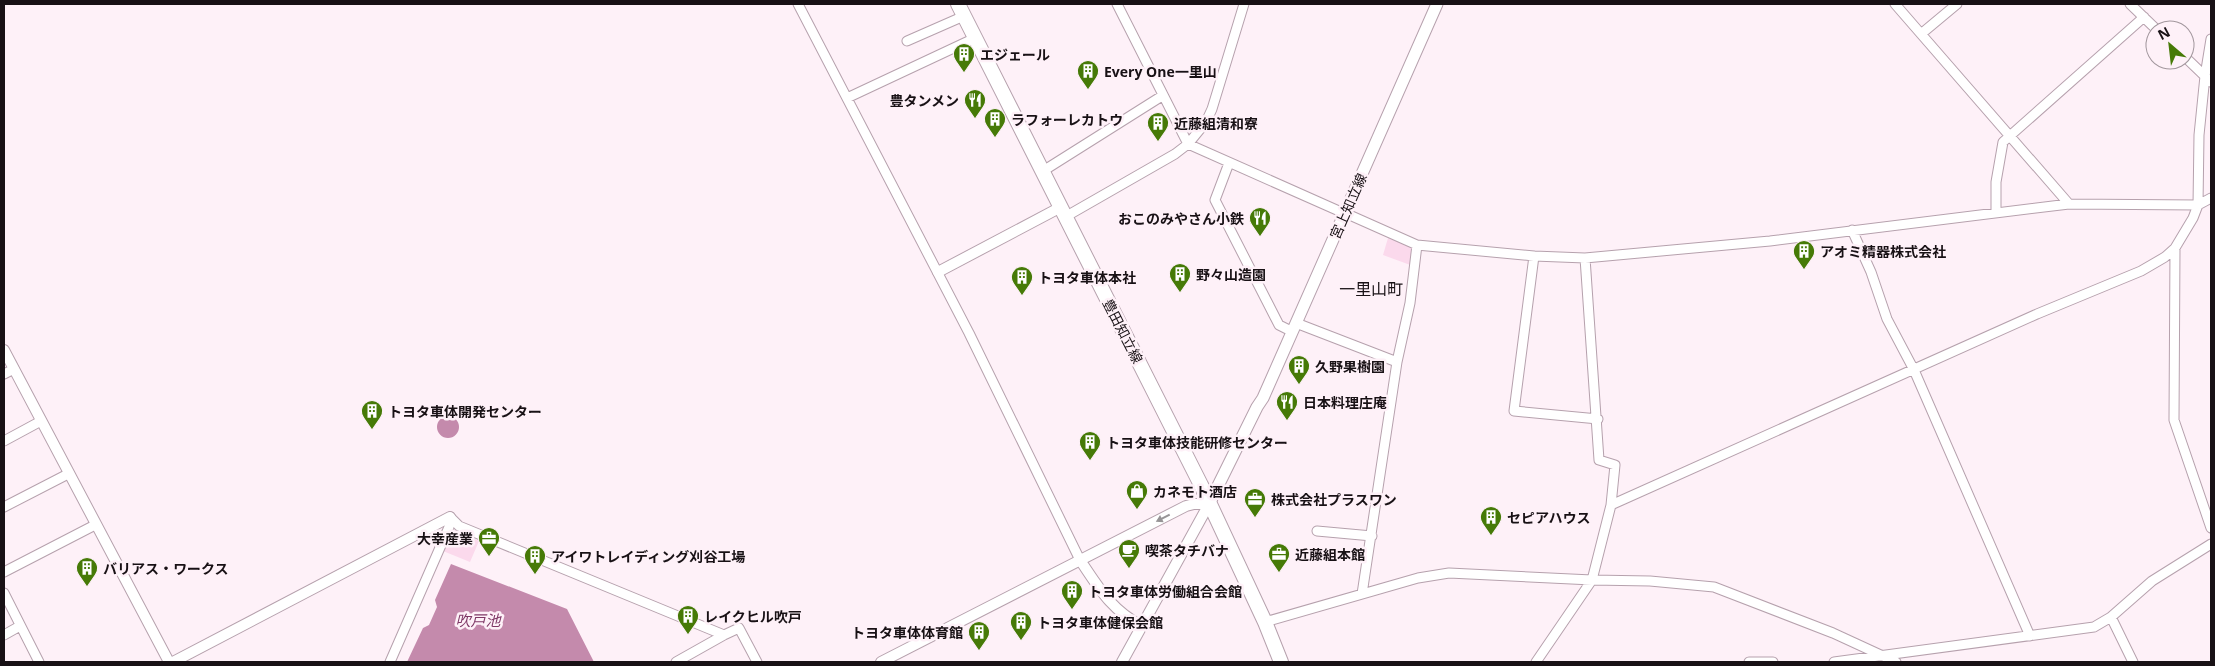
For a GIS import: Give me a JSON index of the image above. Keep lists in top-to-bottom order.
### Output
{
  "streets": {
    "main road": ["宮上知立線", "豊田知立線"]
  },
  "crossings": [
    ["宮上知立線", "豊田知立線"]
  ],
  "districts": ["一里山町"],
  "water": ["吹戸池"],
  "places": {
    "building": [
      "エジェール",
      "Every One一里山",
      "ラフォーレカトウ",
      "近藤組清和寮",
      "アオミ精器株式会社",
      "野々山造園",
      "トヨタ車体本社",
      "久野果樹園",
      "トヨタ車体開発センター",
      "トヨタ車体技能研修センター",
      "セピアハウス",
      "アイワトレイディング刈谷工場",
      "バリアス・ワークス",
      "トヨタ車体労働組合会館",
      "レイクヒル吹戸",
      "トヨタ車体健保会館",
      "トヨタ車体体育館"
    ],
    "restaurant": ["豊タンメン", "おこのみやさん小鉄", "日本料理庄庵"],
    "shop": ["カネモト酒店"],
    "office": ["株式会社プラスワン", "大幸産業", "近藤組本館"],
    "cafe": ["喫茶タチバナ"]
  },
  "north": "top left"
}
